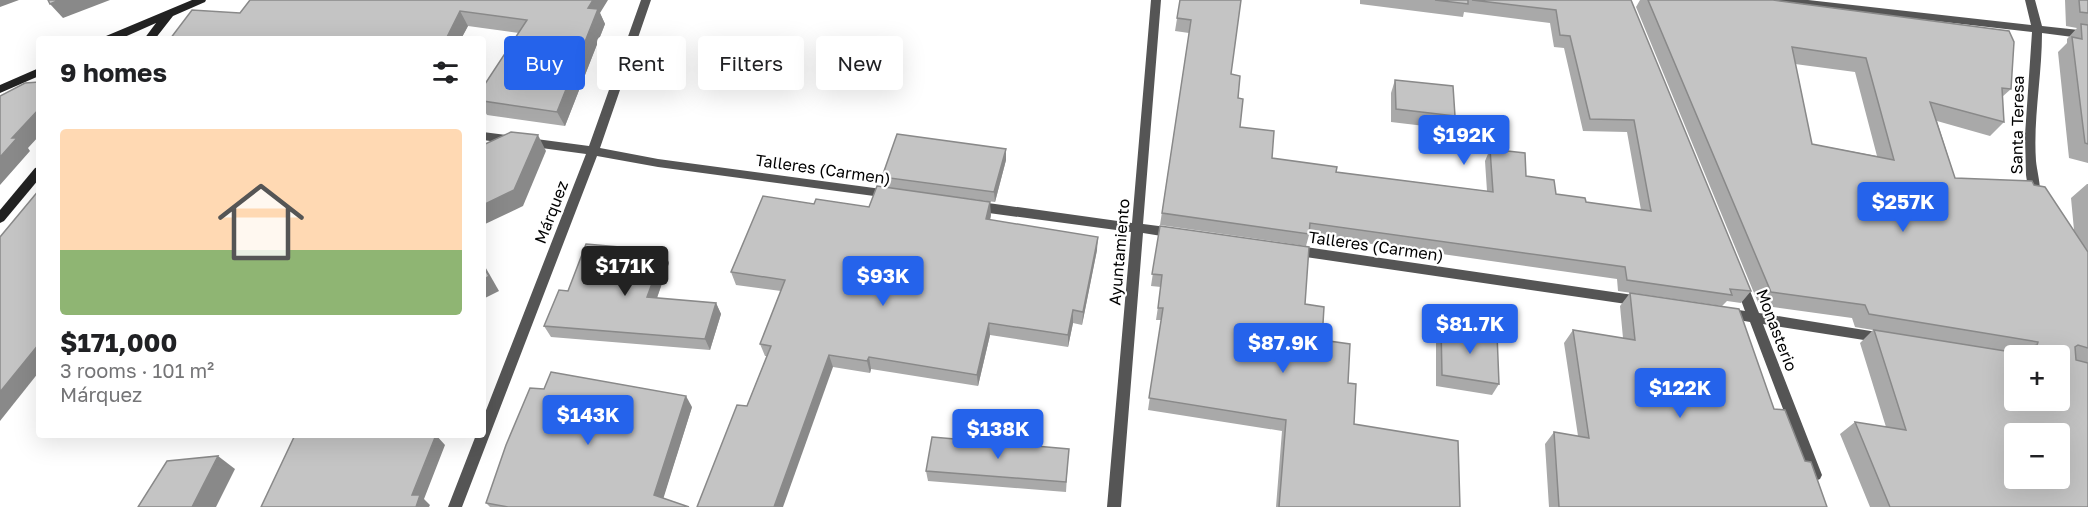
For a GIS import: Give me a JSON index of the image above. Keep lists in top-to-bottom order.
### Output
{
  "streets": {
    "street": [
      "Santa Teresa",
      "Talleres (Carmen)",
      "Márquez",
      "Ayuntamiento",
      "Monasterio"
    ]
  },
  "crossings": [
    ["Talleres (Carmen)", "Márquez"]
  ],
  "page": {
    "chip": [
      "Buy",
      "Rent",
      "Filters",
      "New"
    ],
    "heading": "9 homes",
    "list": [
      {
        "name": "$171,000",
        "note": "3 rooms · 101 m² · Márquez"
      }
    ],
    "price": [
      "$192K",
      "$257K",
      "$171K",
      "$93K",
      "$81.7K",
      "$87.9K",
      "$122K",
      "$143K",
      "$138K"
    ],
    "map_buttons": ["+", "−"]
  }
}
